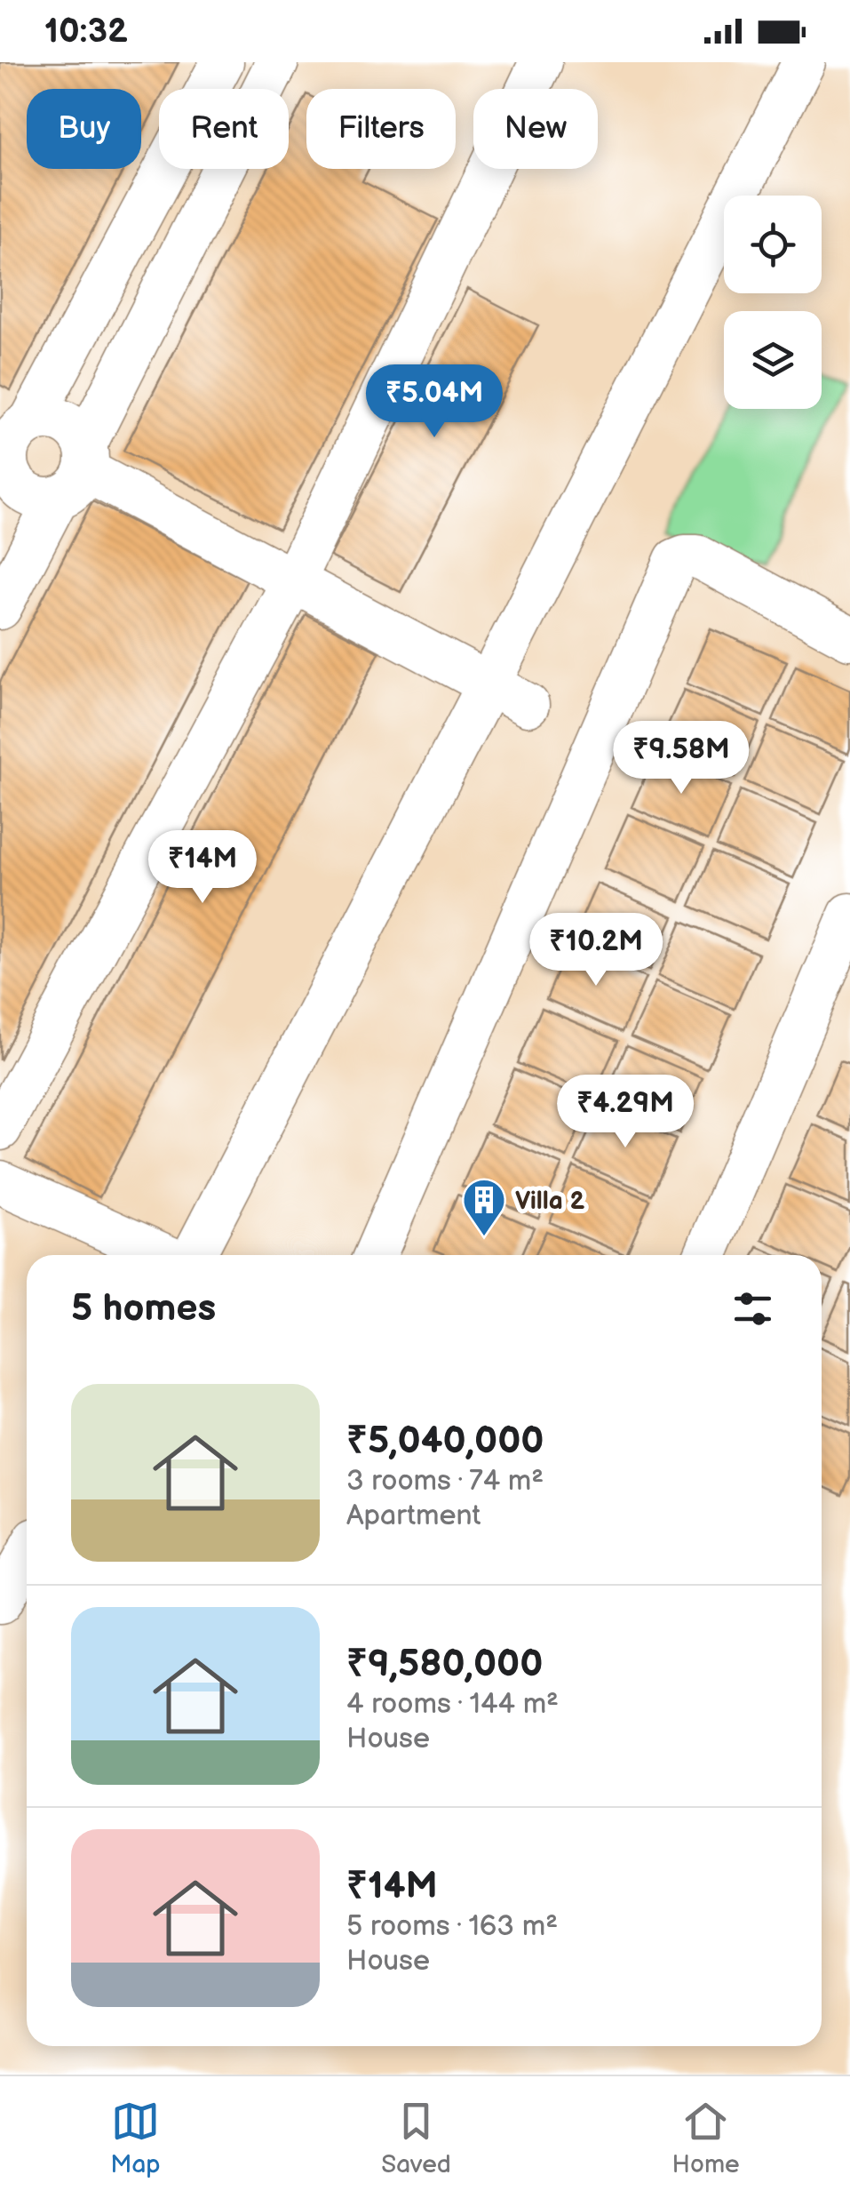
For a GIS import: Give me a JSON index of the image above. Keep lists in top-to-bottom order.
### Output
{
  "places": {
    "building": ["Villa 2"]
  },
  "page": {
    "status": "10:32",
    "chip": [
      "Buy",
      "Rent",
      "Filters",
      "New"
    ],
    "price": [
      "₹5.04M",
      "₹9.58M",
      "₹14M",
      "₹10.2M",
      "₹4.29M"
    ],
    "heading": "5 homes",
    "list": [
      {
        "name": "₹5,040,000",
        "note": "3 rooms · 74 m² · Apartment"
      },
      {
        "name": "₹9,580,000",
        "note": "4 rooms · 144 m² · House"
      },
      {
        "name": "₹14M",
        "note": "5 rooms · 163 m² · House"
      }
    ],
    "tabs": ["Map", "Saved", "Home"]
  }
}
